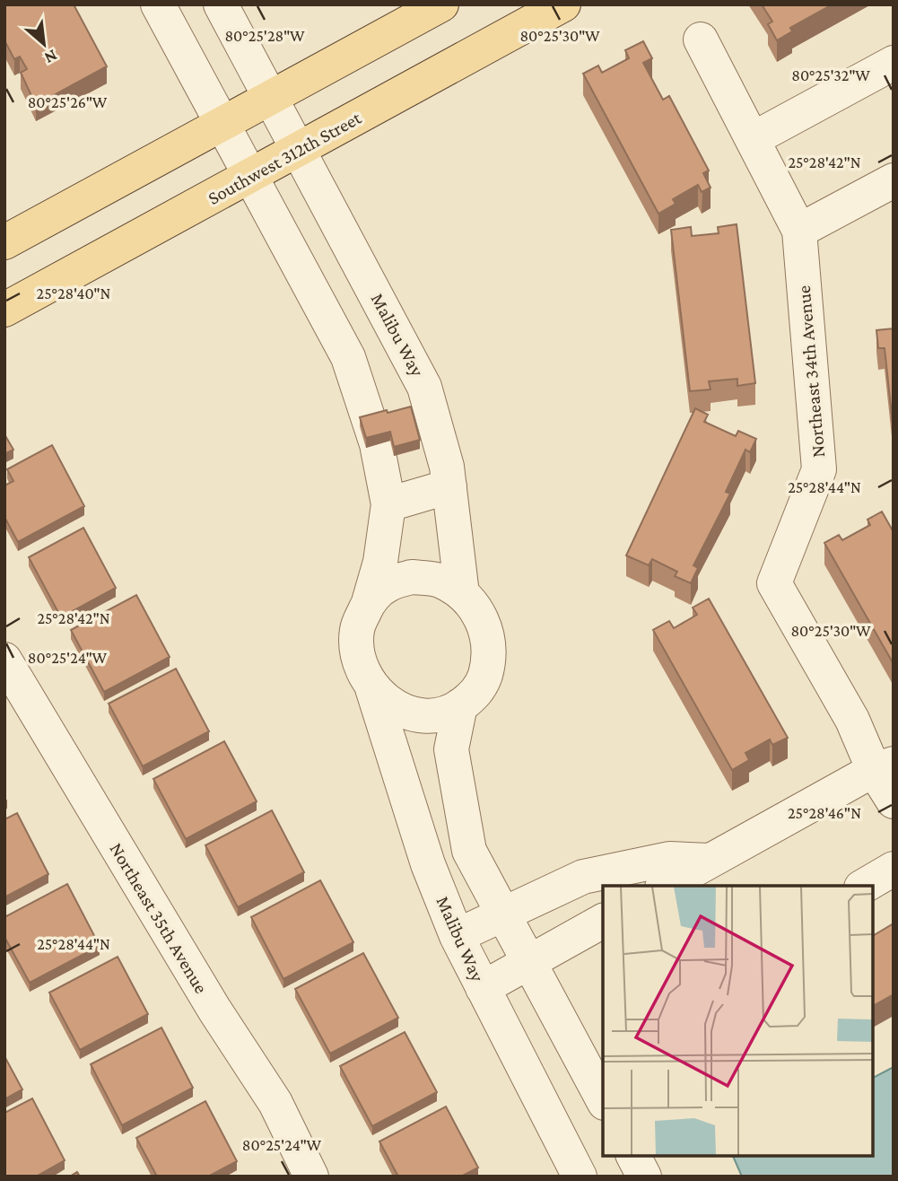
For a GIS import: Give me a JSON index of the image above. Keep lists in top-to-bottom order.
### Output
{
  "streets": {
    "main road": ["Southwest 312th Street"],
    "street": ["Malibu Way", "Northeast 34th Avenue", "Northeast 35th Avenue"]
  },
  "crossings": [
    ["Southwest 312th Street", "Malibu Way"]
  ],
  "north": "bottom right",
  "coordinates": [
    "80°25'28\"W",
    "80°25'30\"W",
    "80°25'32\"W",
    "80°25'26\"W",
    "25°28'42\"N",
    "25°28'40\"N",
    "25°28'44\"N",
    "80°25'24\"W",
    "25°28'46\"N"
  ]
}
